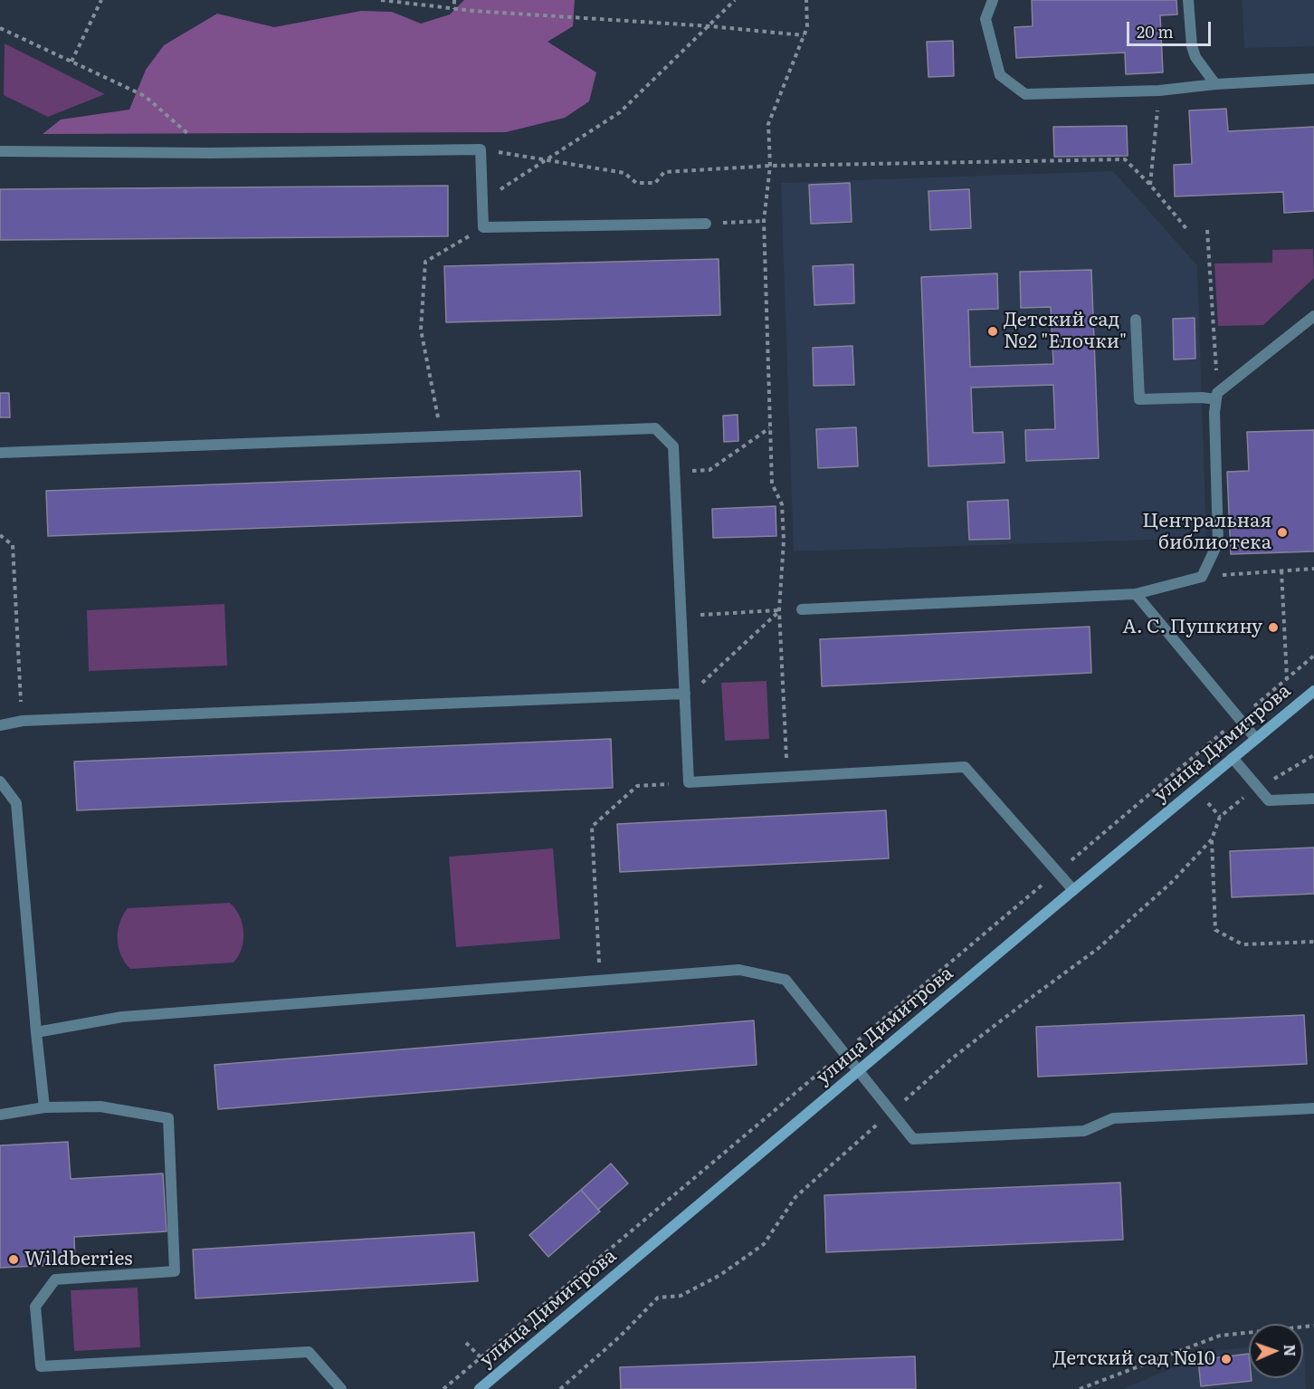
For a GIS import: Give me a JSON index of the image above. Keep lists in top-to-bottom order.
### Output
{
  "streets": {
    "street": ["улица Димитрова"]
  },
  "places": [
    "Детский сад №2 \"Елочки\"",
    "Центральная библиотека",
    "А. С. Пушкину",
    "Wildberries",
    "Детский сад №10"
  ],
  "scale_bar": "20 m",
  "north": "right"
}
